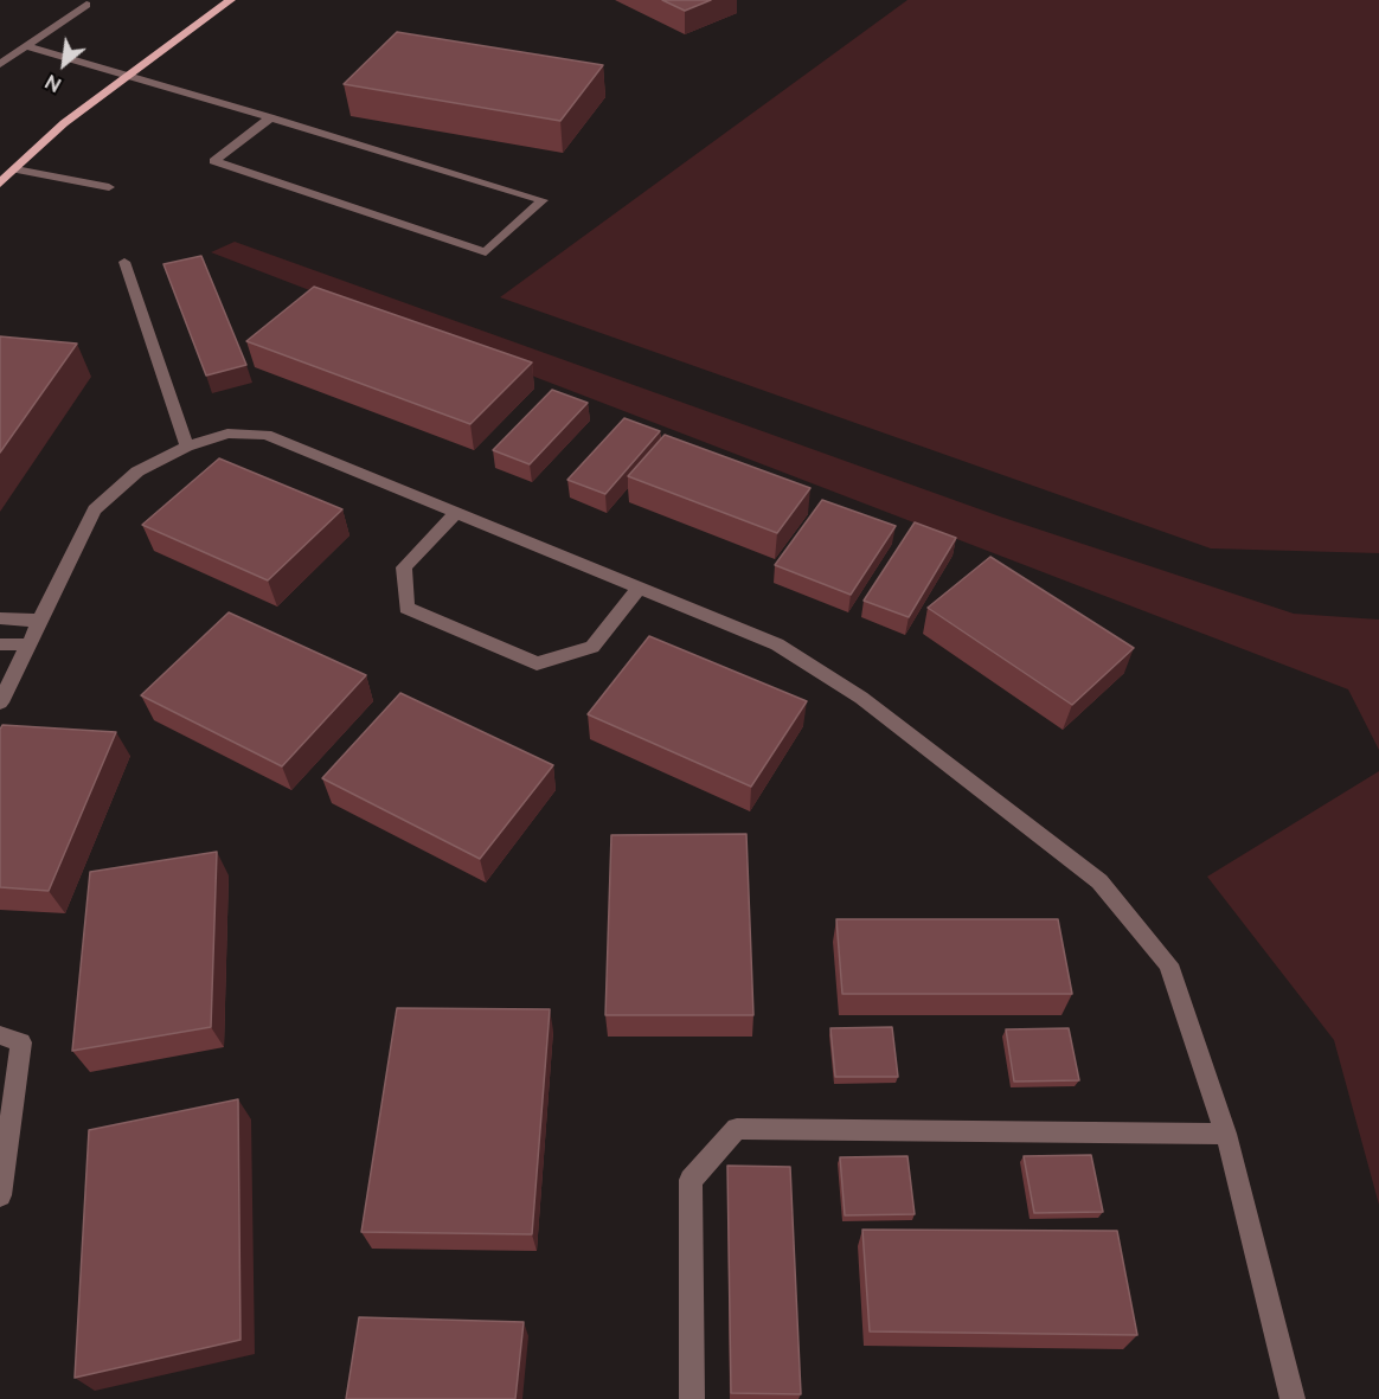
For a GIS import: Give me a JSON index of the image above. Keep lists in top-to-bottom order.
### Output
{
  "north": "bottom left"
}
